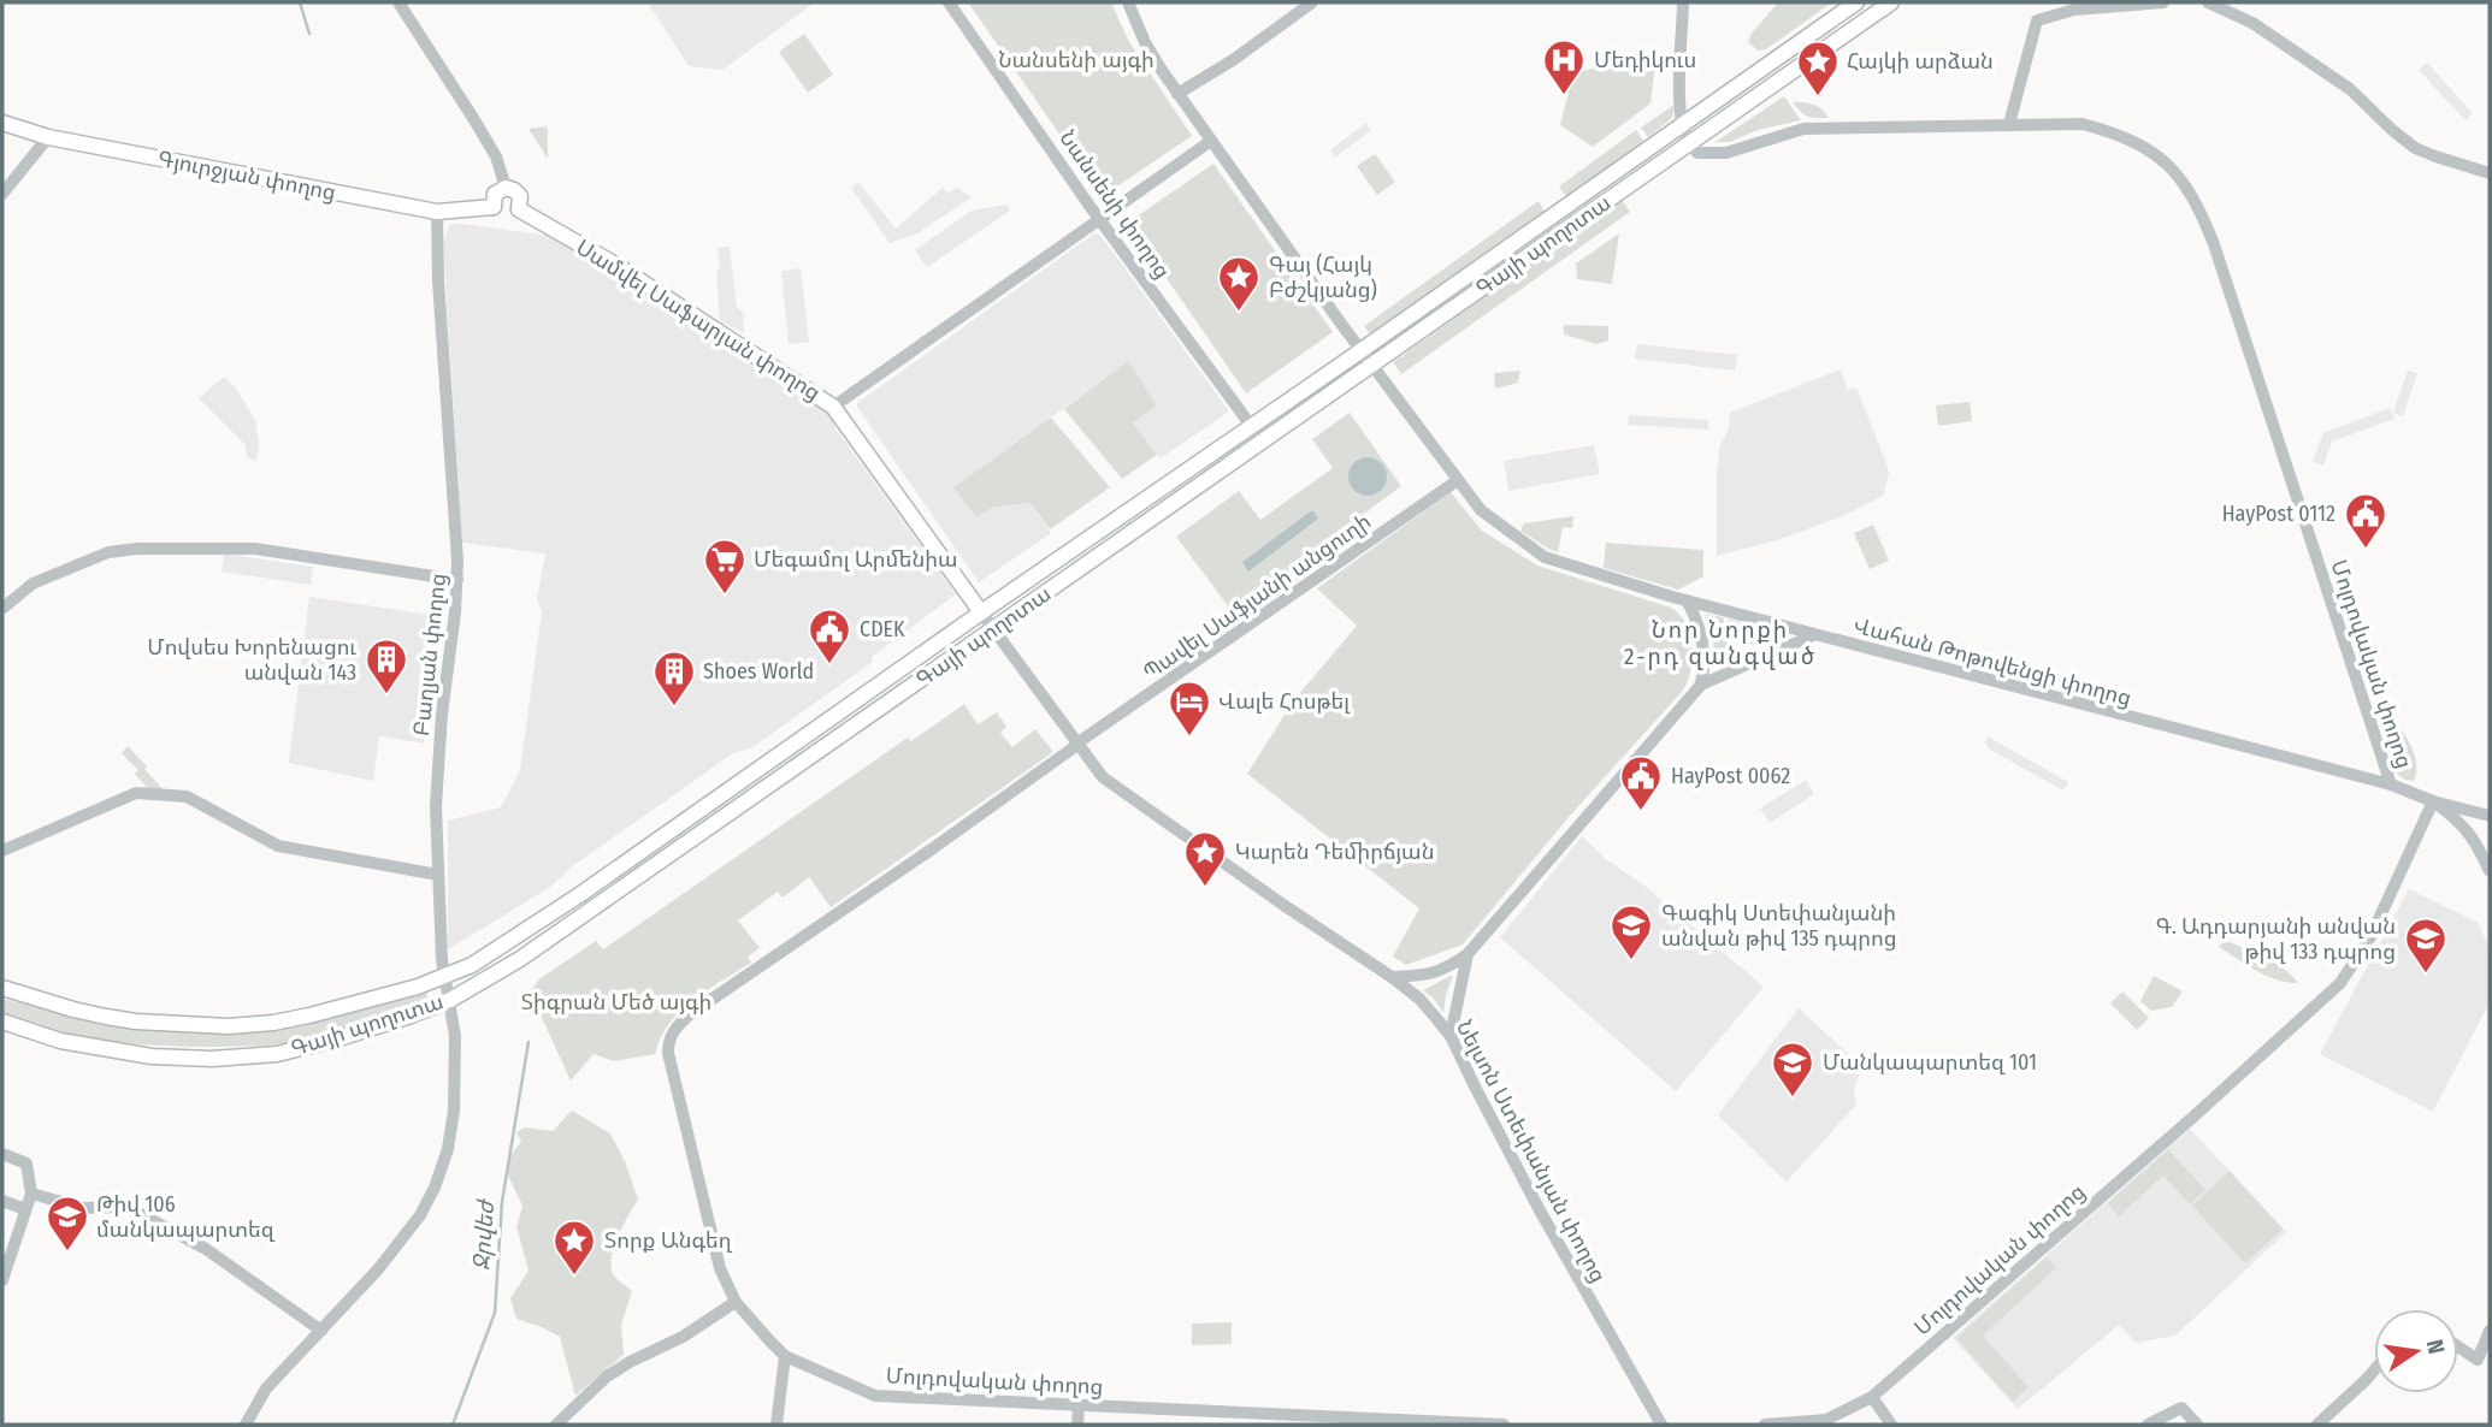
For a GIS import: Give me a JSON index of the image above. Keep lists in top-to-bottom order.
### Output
{
  "streets": {
    "main road": ["Գյուրջյան փողոց", "Գայի պողոտա", "Սամվել Սաֆարյան փողոց"],
    "street": [
      "Նանսենի փողոց",
      "Պավել Սաֆյանի անցուղի",
      "Բաղյան փողոց",
      "Վահան Թոթովենցի փողոց",
      "Մոլդովական փողոց",
      "Նելսոն Ստեփանյան փողոց"
    ]
  },
  "crossings": [
    ["Գյուրջյան փողոց", "Սամվել Սաֆարյան փողոց"],
    ["Գյուրջյան փողոց", "Բաղյան փողոց"],
    ["Նանսենի փողոց", "Գայի պողոտա"],
    ["Գայի պողոտա", "Սամվել Սաֆարյան փողոց"],
    ["Գայի պողոտա", "Բաղյան փողոց"],
    ["Գայի պողոտա", "Վահան Թոթովենցի փողոց"],
    ["Գայի պողոտա", "Մոլդովական փողոց"],
    ["Գայի պողոտա", "Նելսոն Ստեփանյան փողոց"],
    ["Սամվել Սաֆարյան փողոց", "Նելսոն Ստեփանյան փողոց"],
    ["Պավել Սաֆյանի անցուղի", "Վահան Թոթովենցի փողոց"],
    ["Պավել Սաֆյանի անցուղի", "Մոլդովական փողոց"],
    ["Պավել Սաֆյանի անցուղի", "Նելսոն Ստեփանյան փողոց"],
    ["Վահան Թոթովենցի փողոց", "Մոլդովական փողոց"],
    ["Մոլդովական փողոց", "Նելսոն Ստեփանյան փողոց"]
  ],
  "districts": ["Նոր Նորքի 2-րդ զանգված"],
  "water": ["Ջրվեժ"],
  "parks": ["Նանսենի այգի", "Տիգրան Մեծ այգի"],
  "places": {
    "hospital": ["Մեդիկուս"],
    "place": [
      "Հայկի արձան",
      "Գայ (Հայկ Բժշկյանց)",
      "Կարեն Դեմիրճյան",
      "Տորք Անգեղ"
    ],
    "public building": ["HayPost 0112", "CDEK", "HayPost 0062"],
    "supermarket": ["Մեգամոլ Արմենիա"],
    "building": ["Մովսես Խորենացու անվան 143", "Shoes World"],
    "hotel": ["Վալե Հոսթել"],
    "school or university": [
      "Գագիկ Ստեփանյանի անվան թիվ 135 դպրոց",
      "Գ. Ադդարյանի անվան թիվ 133 դպրոց",
      "Մանկապարտեզ 101",
      "Թիվ 106 մանկապարտեզ"
    ]
  },
  "north": "right"
}
